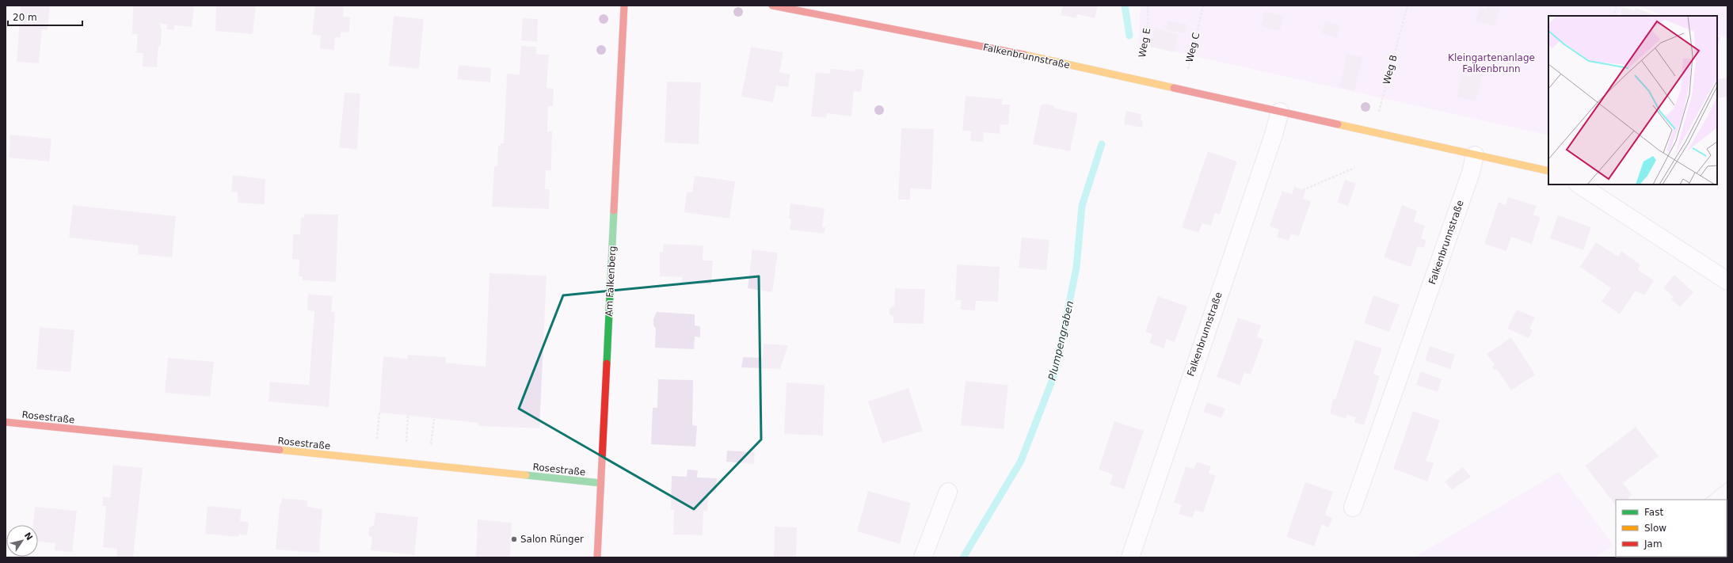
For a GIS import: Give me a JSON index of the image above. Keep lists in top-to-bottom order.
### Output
{
  "streets": {
    "street": ["Falkenbrunnstraße", "Am Falkenberg", "Rosestraße"],
    "path": ["Weg E", "Weg C", "Weg B"]
  },
  "crossings": [
    ["Weg E", "Falkenbrunnstraße"],
    ["Weg C", "Falkenbrunnstraße"],
    ["Falkenbrunnstraße", "Weg B"],
    ["Am Falkenberg", "Rosestraße"]
  ],
  "water": ["Plumpengraben"],
  "parks": ["Kleingartenanlage Falkenbrunn"],
  "places": ["Salon Rünger"],
  "legend": ["Fast", "Slow", "Jam"],
  "scale_bar": "20 m",
  "north": "top right"
}
